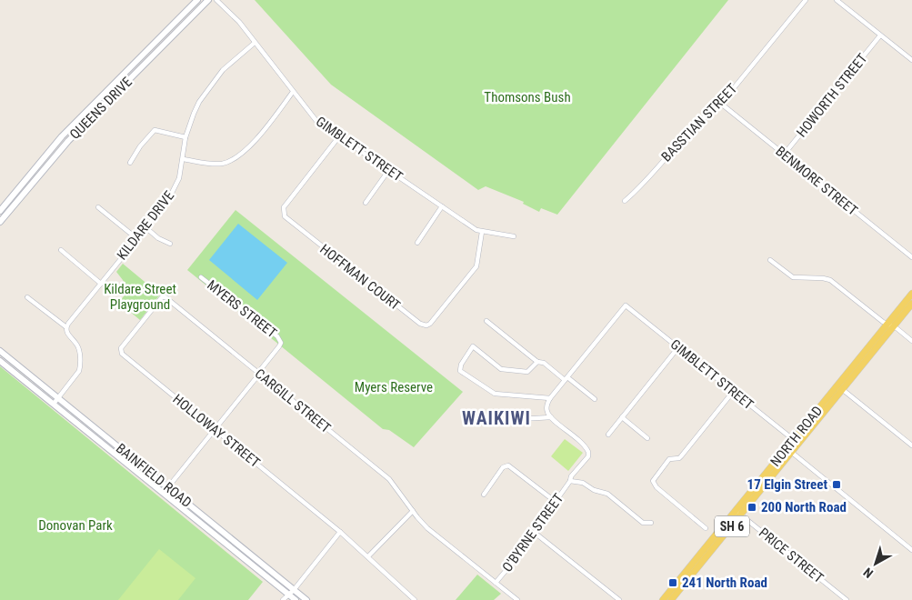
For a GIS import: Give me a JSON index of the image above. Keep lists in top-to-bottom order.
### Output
{
  "streets": {
    "main road": [
      "QUEENS DRIVE",
      "NORTH ROAD",
      "BAINFIELD ROAD",
      "SH 6"
    ],
    "street": [
      "HOWORTH STREET",
      "BASSTIAN STREET",
      "GIMBLETT STREET",
      "BENMORE STREET",
      "KILDARE DRIVE",
      "HOFFMAN COURT",
      "MYERS STREET",
      "CARGILL STREET",
      "HOLLOWAY STREET",
      "O'BYRNE STREET",
      "PRICE STREET"
    ]
  },
  "crossings": [
    ["HOWORTH STREET", "BENMORE STREET"],
    ["BASSTIAN STREET", "BENMORE STREET"],
    ["GIMBLETT STREET", "KILDARE DRIVE"],
    ["GIMBLETT STREET", "HOFFMAN COURT"],
    ["GIMBLETT STREET", "NORTH ROAD"],
    ["MYERS STREET", "CARGILL STREET"],
    ["MYERS STREET", "HOLLOWAY STREET"],
    ["MYERS STREET", "BAINFIELD ROAD"],
    ["CARGILL STREET", "HOLLOWAY STREET"],
    ["CARGILL STREET", "O'BYRNE STREET"],
    ["NORTH ROAD", "PRICE STREET"]
  ],
  "districts": ["WAIKIWI"],
  "parks": [
    "Thomsons Bush",
    "Kildare Street Playground",
    "Myers Reserve",
    "Donovan Park"
  ],
  "places": {
    "transit": ["17 Elgin Street", "200 North Road", "241 North Road"]
  },
  "north": "bottom left"
}
